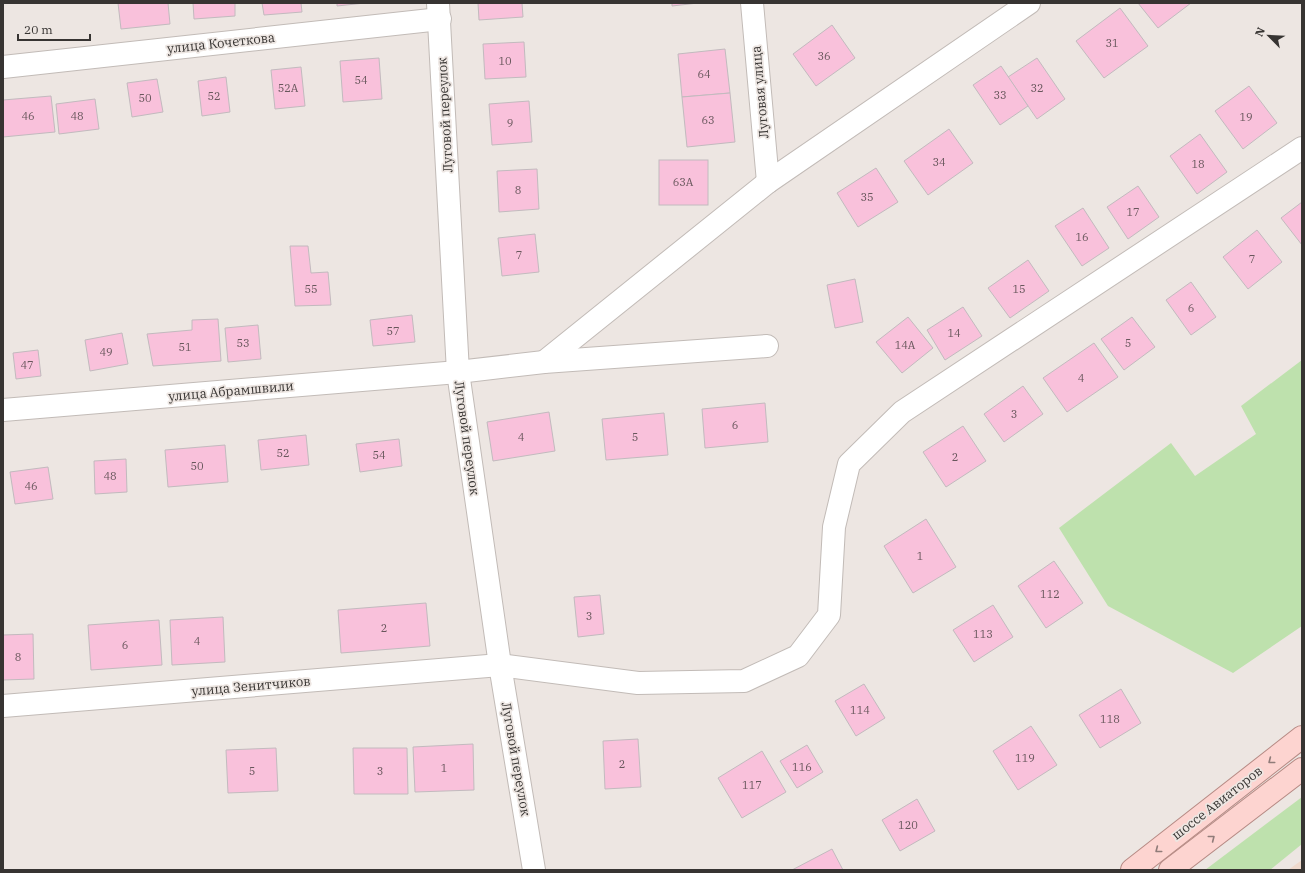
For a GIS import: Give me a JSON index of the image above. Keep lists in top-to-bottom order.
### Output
{
  "streets": {
    "main road": ["шоссе Авиаторов"],
    "street": [
      "улица Кочеткова",
      "Луговая улица",
      "Луговой переулок",
      "улица Абрамшвили",
      "улица Зенитчиков"
    ]
  },
  "crossings": [
    ["улица Кочеткова", "Луговой переулок"],
    ["Луговой переулок", "улица Абрамшвили"],
    ["Луговой переулок", "улица Зенитчиков"]
  ],
  "house_numbers": [
    "31",
    "36",
    "10",
    "64",
    "54",
    "52А",
    "32",
    "33",
    "52",
    "50",
    "46",
    "48",
    "19",
    "63",
    "9",
    "34",
    "18",
    "63А",
    "8",
    "35",
    "17",
    "16",
    "7",
    "7",
    "55",
    "15",
    "6",
    "57",
    "14",
    "53",
    "5",
    "14А",
    "51",
    "49",
    "47",
    "4",
    "3",
    "6",
    "4",
    "5",
    "52",
    "54",
    "2",
    "50",
    "48",
    "46",
    "1",
    "112",
    "3",
    "2",
    "113",
    "4",
    "6",
    "8",
    "114",
    "118",
    "119",
    "2",
    "116",
    "1",
    "5",
    "3",
    "117",
    "120"
  ],
  "scale_bar": "20 m",
  "north": "top left"
}
